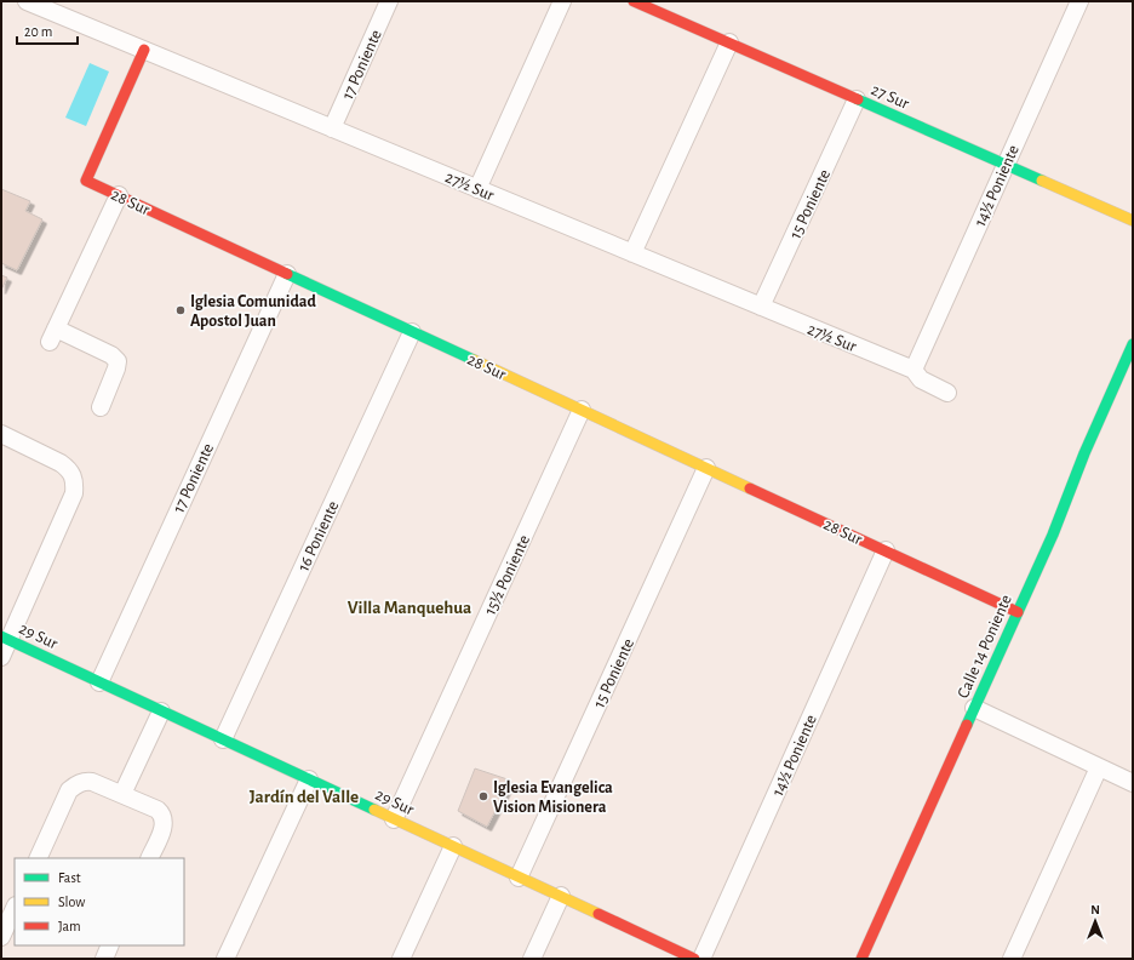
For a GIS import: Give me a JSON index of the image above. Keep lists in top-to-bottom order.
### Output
{
  "streets": {
    "street": [
      "17 Poniente",
      "27 Sur",
      "27½ Sur",
      "14½ Poniente",
      "28 Sur",
      "15 Poniente",
      "16 Poniente",
      "15½ Poniente",
      "29 Sur",
      "Calle 14 Poniente"
    ]
  },
  "crossings": [
    ["17 Poniente", "27½ Sur"],
    ["17 Poniente", "28 Sur"],
    ["17 Poniente", "29 Sur"],
    ["27 Sur", "14½ Poniente"],
    ["27 Sur", "15 Poniente"],
    ["27½ Sur", "14½ Poniente"],
    ["27½ Sur", "28 Sur"],
    ["27½ Sur", "15 Poniente"],
    ["14½ Poniente", "28 Sur"],
    ["28 Sur", "15 Poniente"],
    ["28 Sur", "16 Poniente"],
    ["28 Sur", "15½ Poniente"],
    ["28 Sur", "Calle 14 Poniente"],
    ["15 Poniente", "29 Sur"],
    ["16 Poniente", "29 Sur"],
    ["15½ Poniente", "29 Sur"]
  ],
  "districts": ["Villa Manquehua", "Jardín del Valle"],
  "places": ["Iglesia Comunidad Apostol Juan", "Iglesia Evangelica Vision Misionera"],
  "legend": ["Fast", "Slow", "Jam"],
  "scale_bar": "20 m",
  "north": "top"
}
